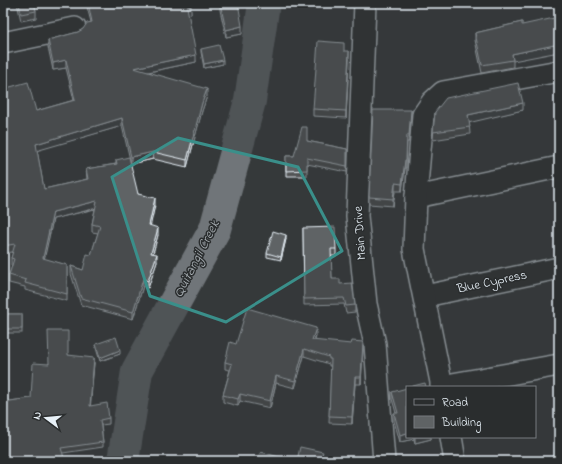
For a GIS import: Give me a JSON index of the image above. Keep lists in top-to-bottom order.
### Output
{
  "streets": {
    "street": ["Main Drive", "Blue Cypress"]
  },
  "water": ["Quitangil Creek"],
  "legend": ["Road", "Building"],
  "north": "left"
}
